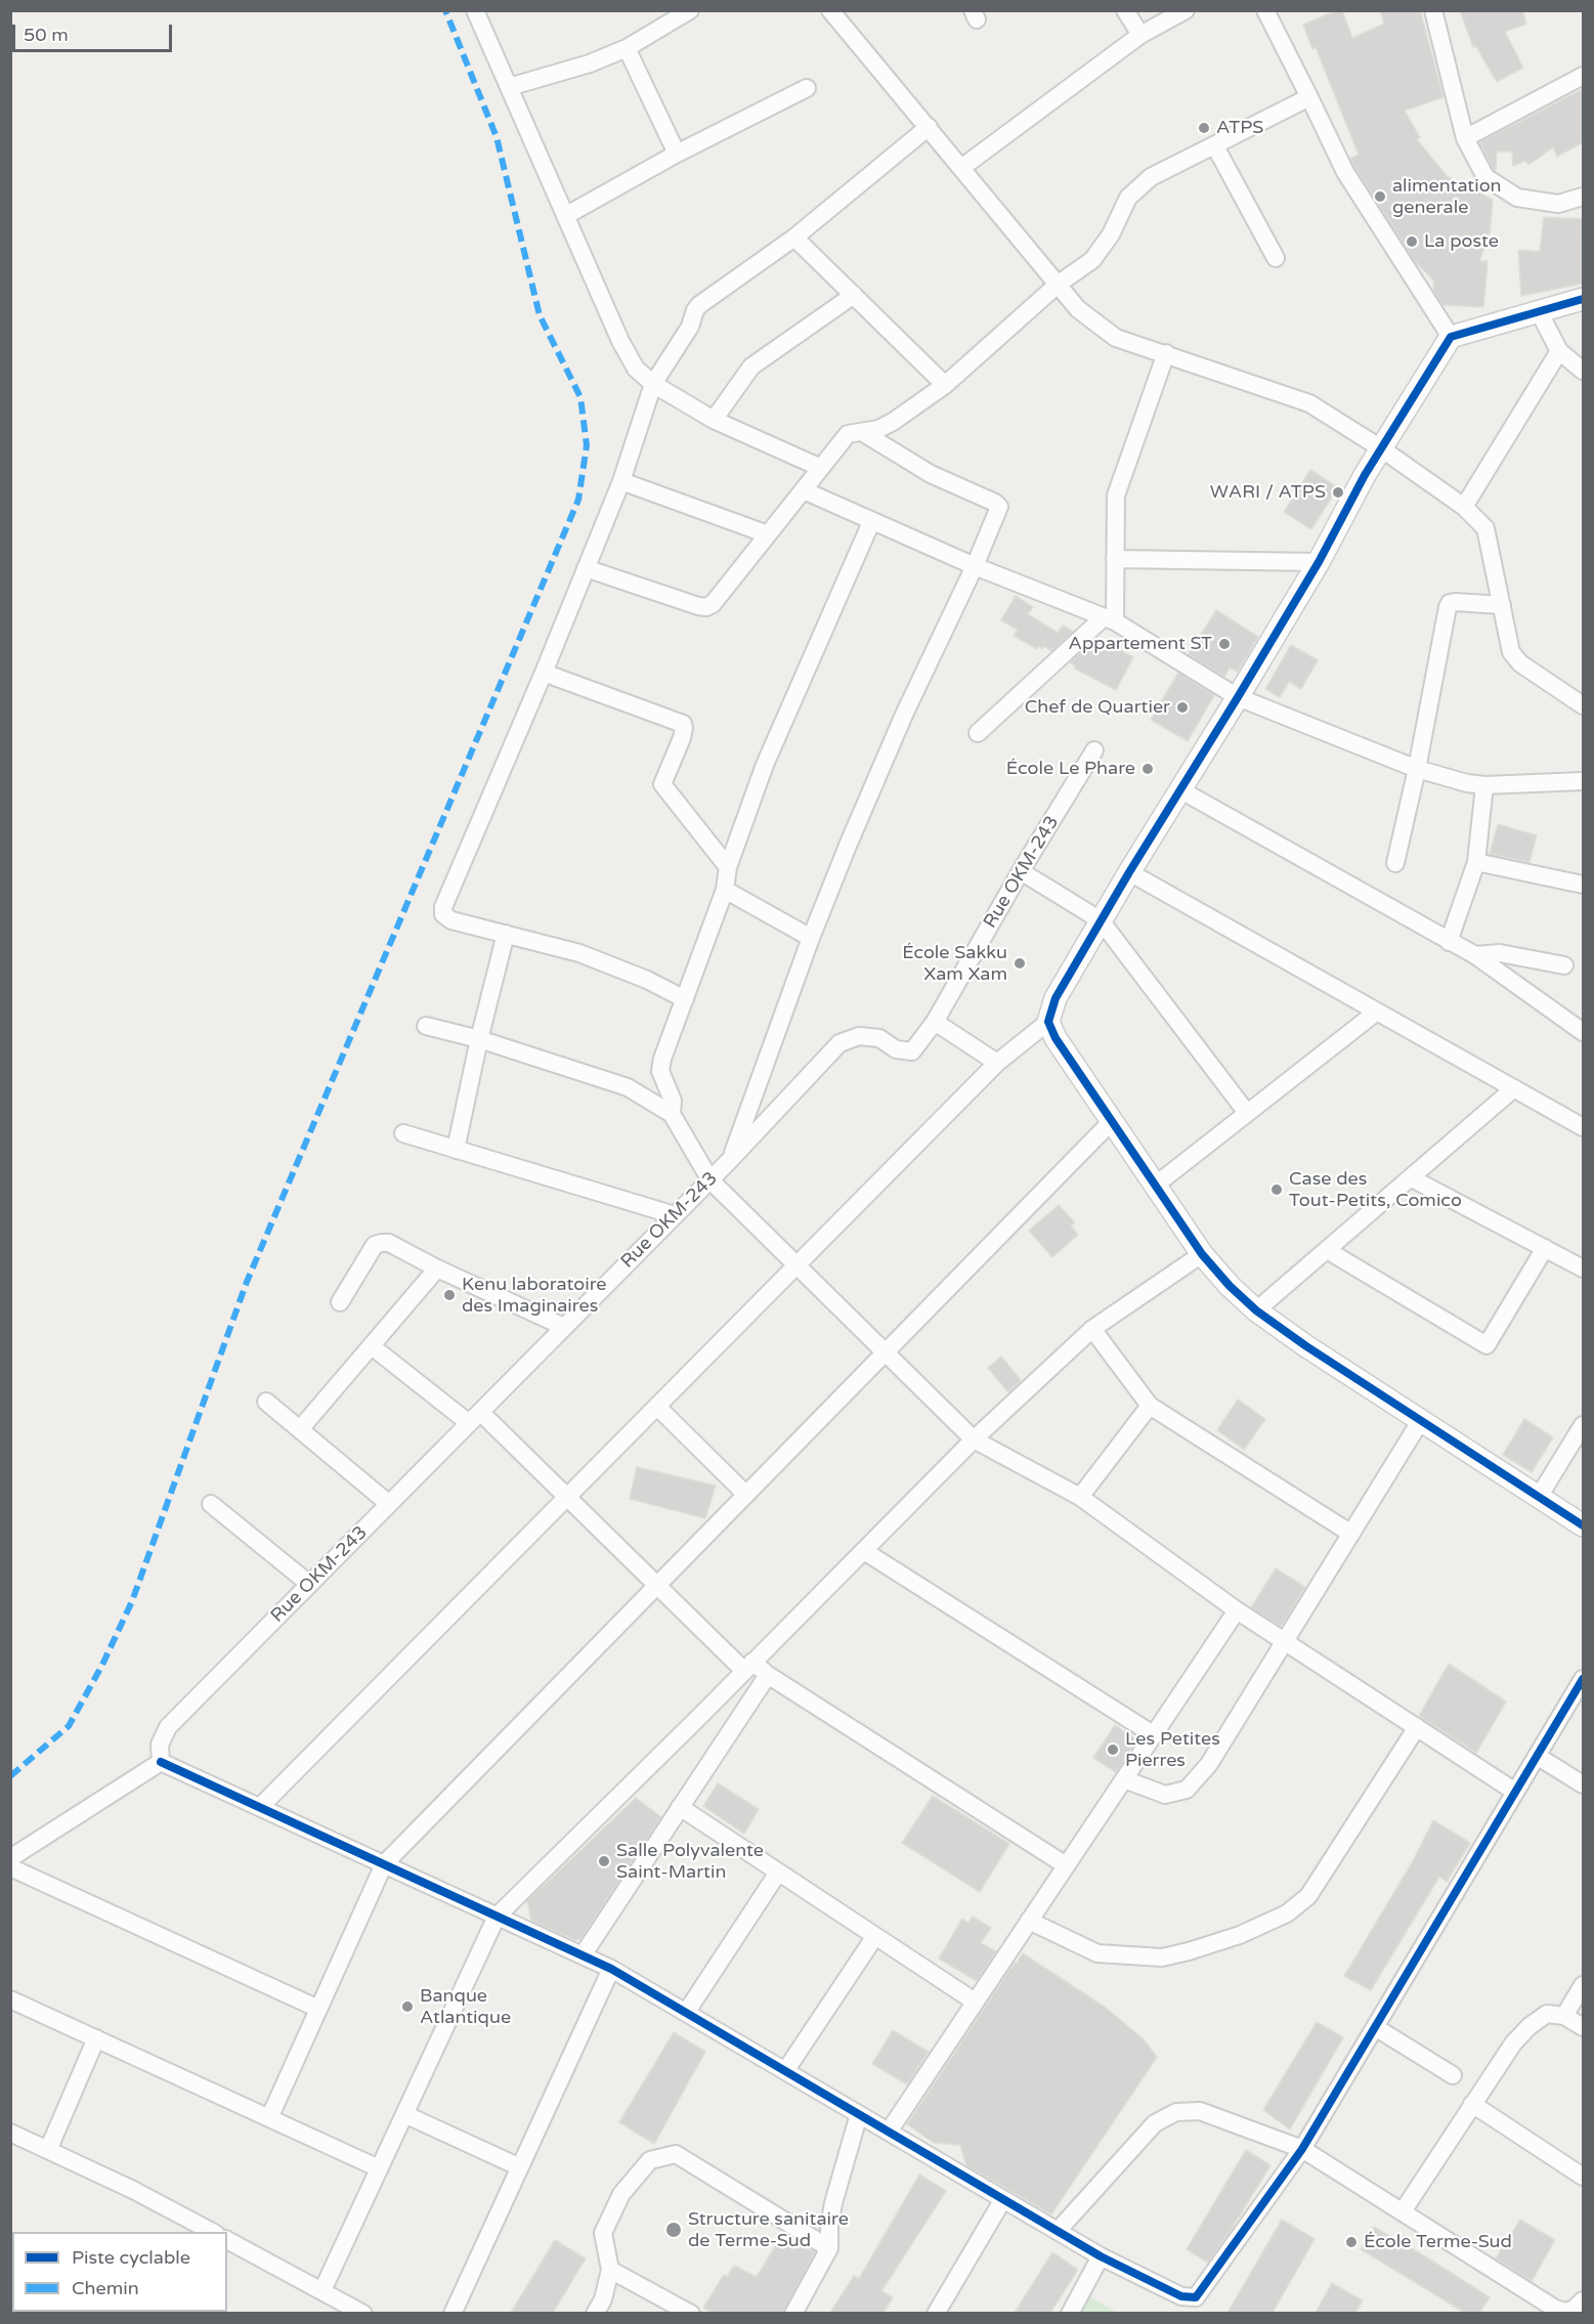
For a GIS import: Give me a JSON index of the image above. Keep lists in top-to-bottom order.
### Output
{
  "streets": {
    "street": ["Rue OKM-243"]
  },
  "places": [
    "ATPS",
    "alimentation generale",
    "La poste",
    "WARI / ATPS",
    "Appartement ST",
    "Chef de Quartier",
    "École Le Phare",
    "École Sakku Xam Xam",
    "Case des Tout-Petits, Comico",
    "Kenu laboratoire des Imaginaires",
    "Les Petites Pierres",
    "Salle Polyvalente Saint-Martin",
    "Banque Atlantique",
    "Structure sanitaire de Terme-Sud",
    "École Terme-Sud"
  ],
  "legend": ["Piste cyclable", "Chemin"],
  "scale_bar": "50 m"
}
